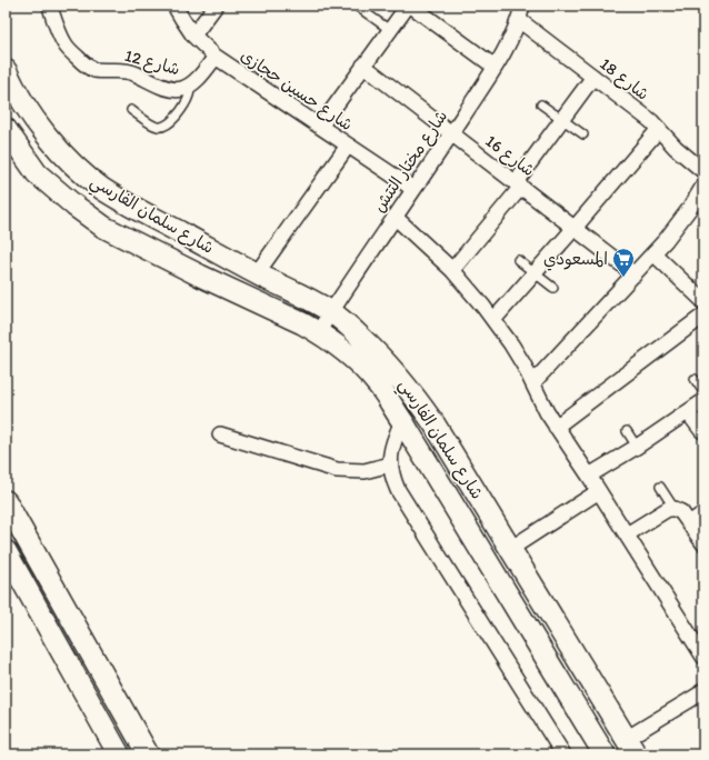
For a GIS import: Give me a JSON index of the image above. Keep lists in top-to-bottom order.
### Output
{
  "streets": {
    "street": [
      "شارع 12",
      "شارع 18",
      "شارع حسين حجازى",
      "شارع 16",
      "شارع مختار التتش",
      "شارع سلمان الفارسي"
    ]
  },
  "crossings": [
    ["شارع 12", "شارع حسين حجازى"],
    ["شارع 18", "شارع مختار التتش"],
    ["شارع حسين حجازى", "شارع مختار التتش"],
    ["شارع 16", "شارع مختار التتش"],
    ["شارع مختار التتش", "شارع سلمان الفارسي"]
  ],
  "places": {
    "supermarket": ["المسعودي"]
  }
}
